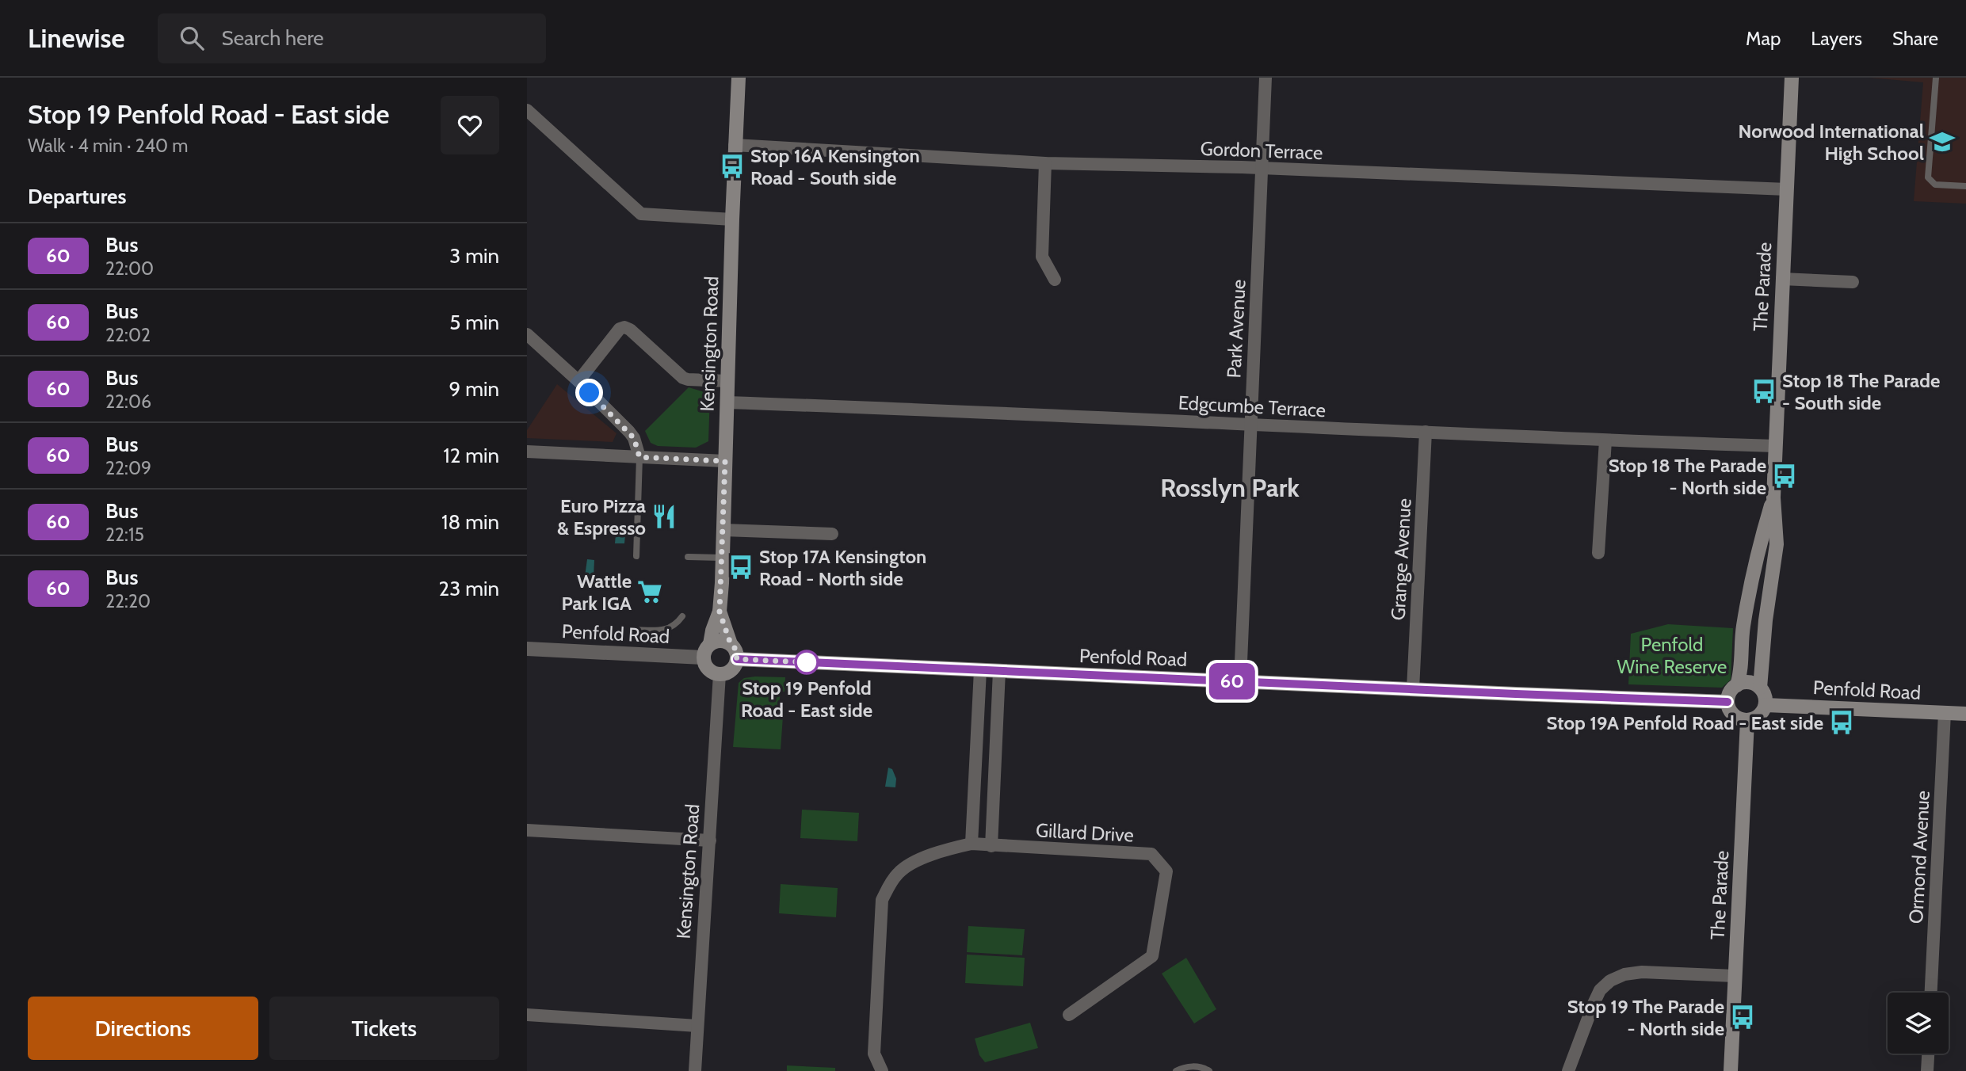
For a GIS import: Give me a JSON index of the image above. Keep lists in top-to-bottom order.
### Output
{
  "streets": {
    "main road": ["The Parade", "Kensington Road", "Penfold Road"],
    "street": [
      "Gordon Terrace",
      "Park Avenue",
      "Edgcumbe Terrace",
      "Grange Avenue",
      "Gillard Drive",
      "Ormond Avenue"
    ]
  },
  "crossings": [
    ["Gordon Terrace", "The Parade"],
    ["Gordon Terrace", "Park Avenue"],
    ["Gordon Terrace", "Kensington Road"],
    ["The Parade", "Edgcumbe Terrace"],
    ["The Parade", "Penfold Road"],
    ["Park Avenue", "Edgcumbe Terrace"],
    ["Park Avenue", "Penfold Road"],
    ["Kensington Road", "Edgcumbe Terrace"],
    ["Kensington Road", "Penfold Road"],
    ["Edgcumbe Terrace", "Grange Avenue"],
    ["Grange Avenue", "Penfold Road"],
    ["Penfold Road", "Ormond Avenue"]
  ],
  "districts": ["Rosslyn Park"],
  "parks": ["Penfold Wine Reserve"],
  "places": {
    "school or university": ["Norwood International High School"],
    "bus stop": [
      "Stop 16A Kensington Road - South side",
      "Stop 18 The Parade - South side",
      "Stop 18 The Parade - North side",
      "Stop 17A Kensington Road - North side",
      "Stop 19A Penfold Road - East side",
      "Stop 19 The Parade - North side"
    ],
    "restaurant": ["Euro Pizza & Espresso"],
    "supermarket": ["Wattle Park IGA"],
    "other": ["Stop 19 Penfold Road - East side"]
  },
  "lines": ["bus line 60"],
  "page": {
    "header": "Linewise",
    "search": "Search here",
    "nav": ["Map", "Layers", "Share"],
    "heading": [
      ["Stop 19 Penfold Road - East side", "Walk · 4 min · 240 m"],
      "Departures"
    ],
    "on_map": "60",
    "list": [
      {
        "mark": "60",
        "name": "Bus",
        "note": "22:00",
        "value": "3 min"
      },
      {
        "mark": "60",
        "name": "Bus",
        "note": "22:02",
        "value": "5 min"
      },
      {
        "mark": "60",
        "name": "Bus",
        "note": "22:06",
        "value": "9 min"
      },
      {
        "mark": "60",
        "name": "Bus",
        "note": "22:09",
        "value": "12 min"
      },
      {
        "mark": "60",
        "name": "Bus",
        "note": "22:15",
        "value": "18 min"
      },
      {
        "mark": "60",
        "name": "Bus",
        "note": "22:20",
        "value": "23 min"
      }
    ],
    "buttons": ["Directions", "Tickets"]
  }
}
